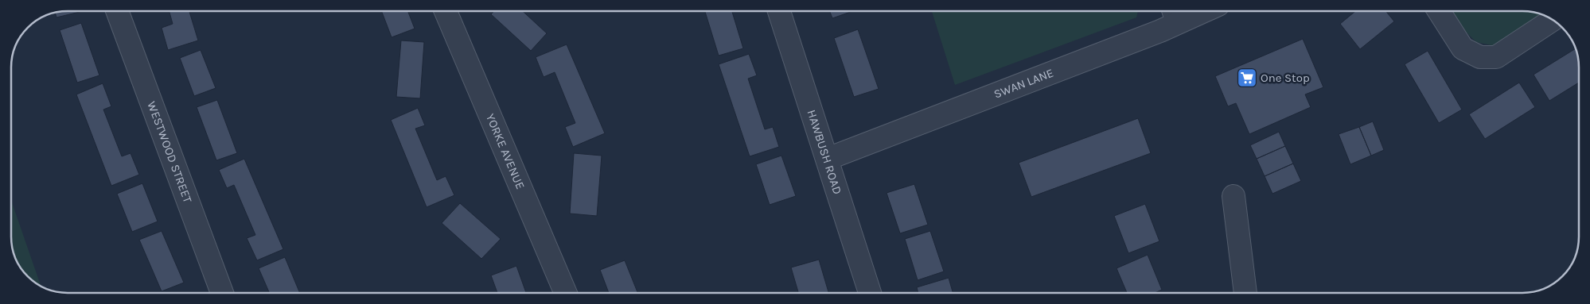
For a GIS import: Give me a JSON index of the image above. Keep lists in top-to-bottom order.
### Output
{
  "streets": {
    "street": [
      "SWAN LANE",
      "WESTWOOD STREET",
      "YORKE AVENUE",
      "HAWBUSH ROAD"
    ]
  },
  "crossings": [
    ["SWAN LANE", "HAWBUSH ROAD"]
  ],
  "places": {
    "supermarket": ["One Stop"]
  }
}
